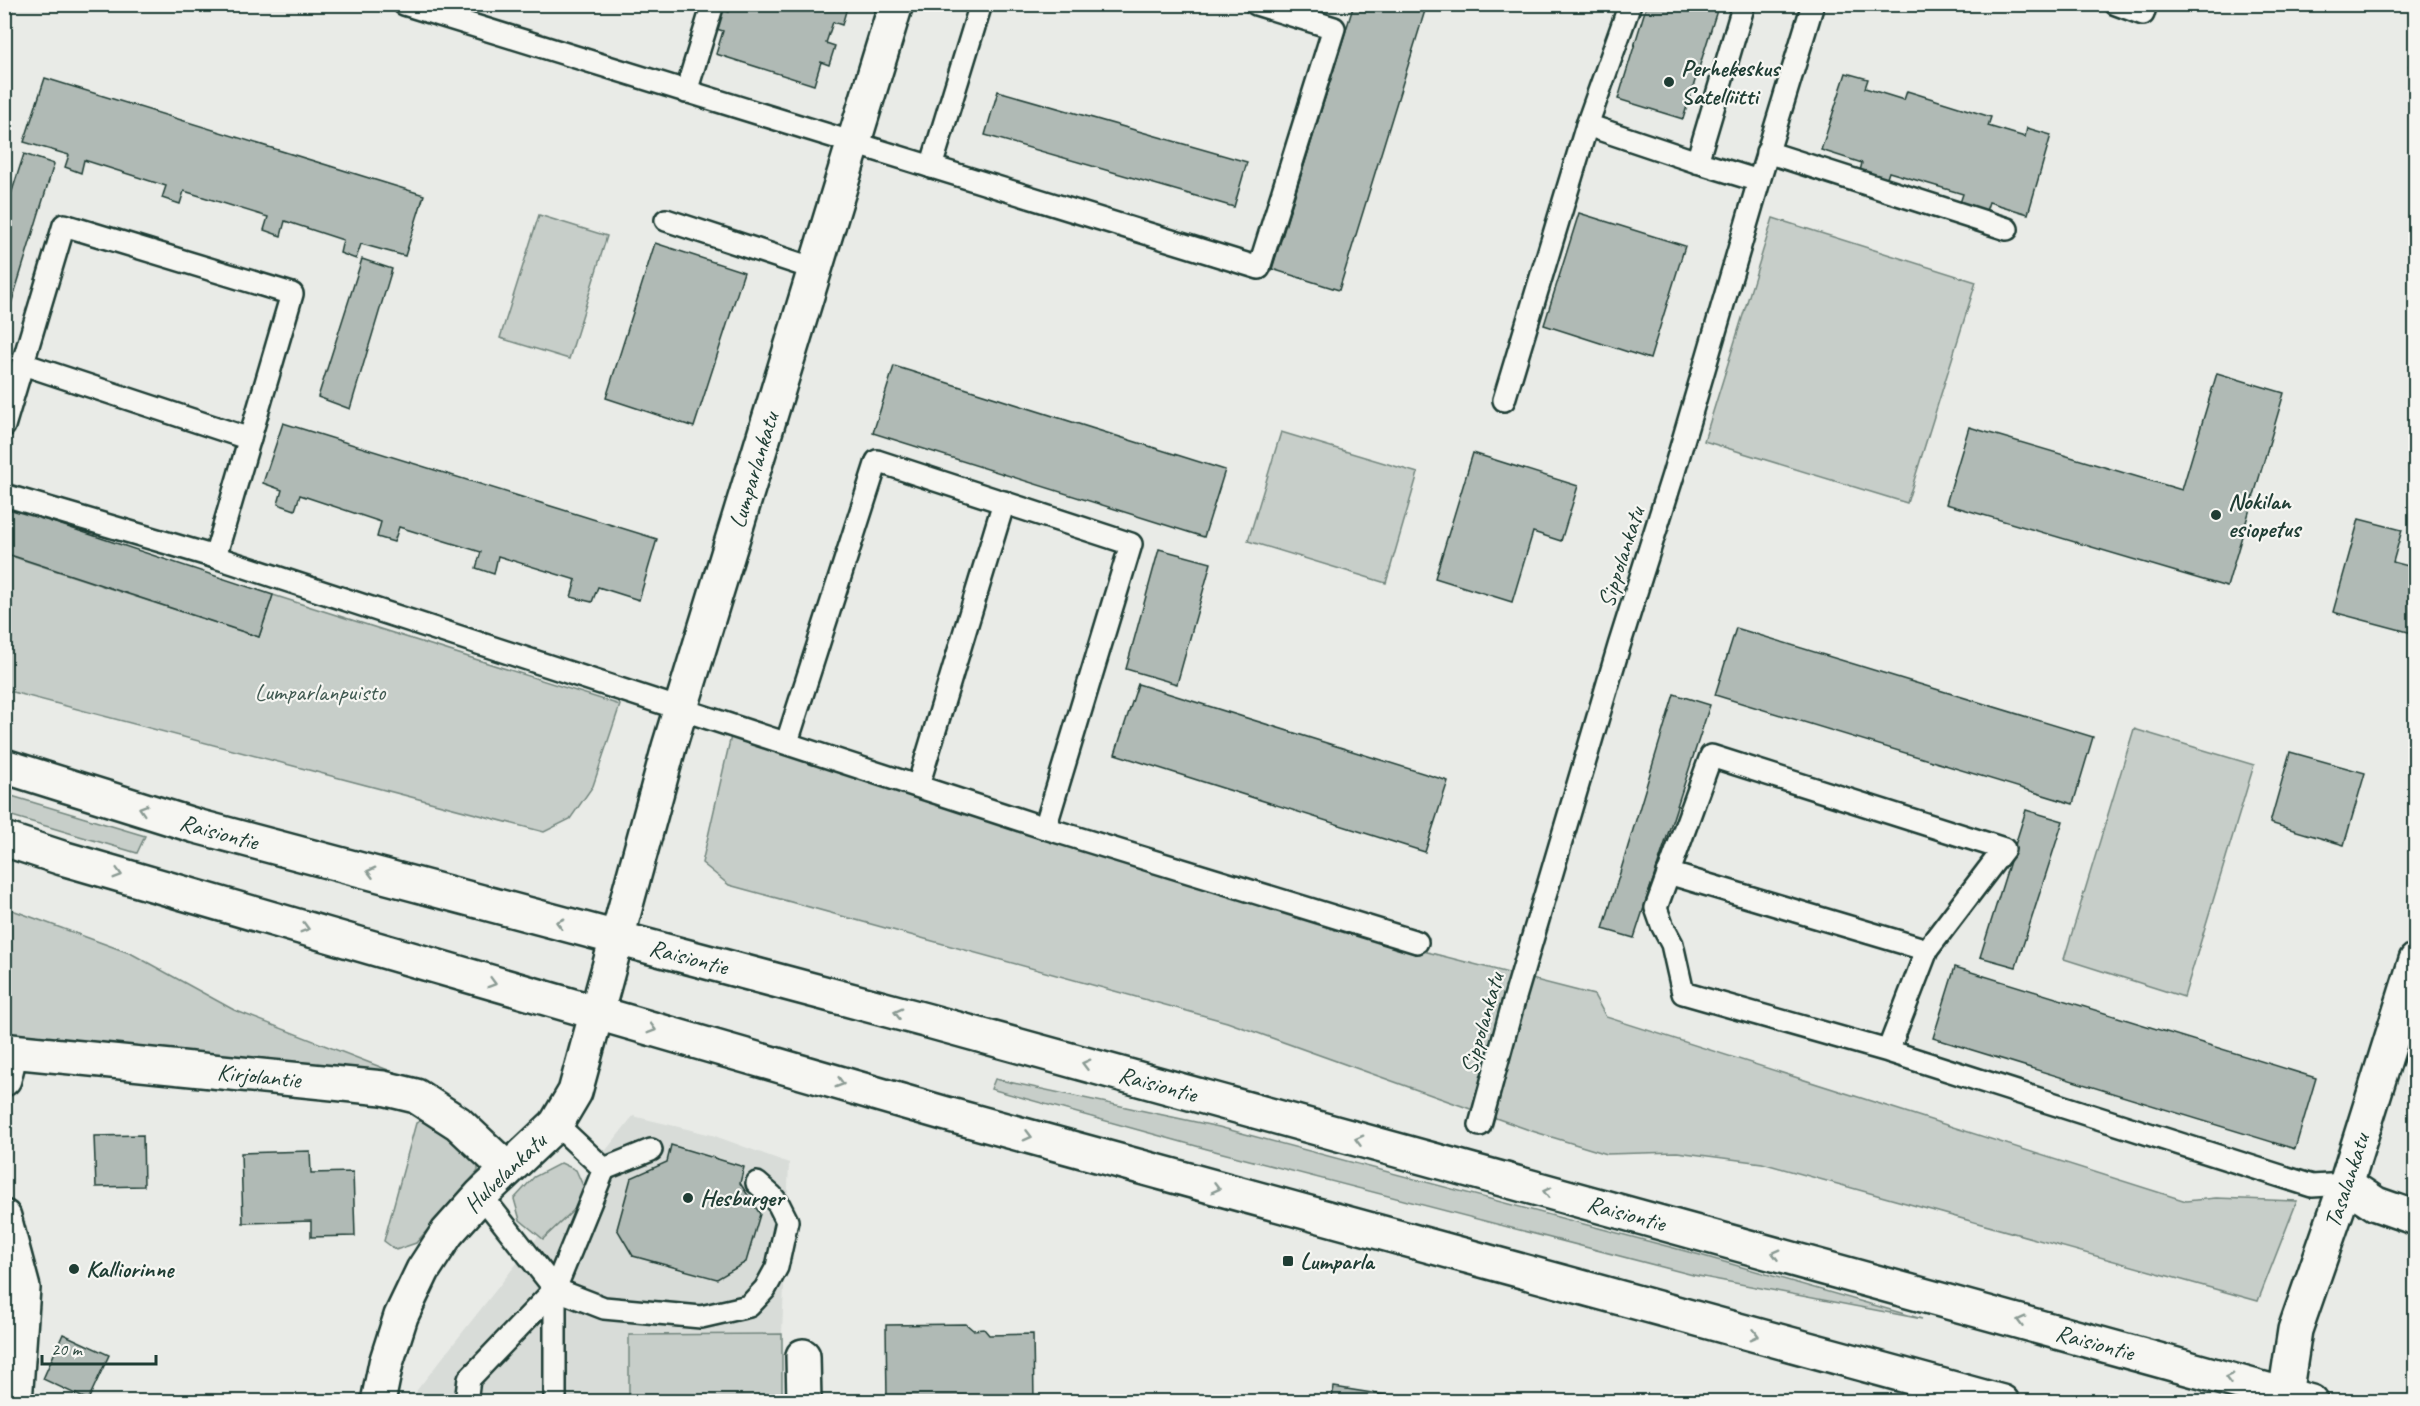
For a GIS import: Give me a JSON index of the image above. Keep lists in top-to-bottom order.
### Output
{
  "streets": {
    "main road": [
      "Lumparlankatu",
      "Raisiontie",
      "Kirjolantie",
      "Hulvelankatu",
      "Tasalankatu"
    ],
    "lane": ["Sippolankatu"]
  },
  "crossings": [
    ["Lumparlankatu", "Raisiontie"],
    ["Lumparlankatu", "Hulvelankatu"],
    ["Raisiontie", "Hulvelankatu"],
    ["Raisiontie", "Tasalankatu"],
    ["Kirjolantie", "Hulvelankatu"]
  ],
  "parks": ["Lumparlanpuisto"],
  "places": {
    "other": [
      "Perhekeskus Satelliitti",
      "Nokilan esiopetus",
      "Hesburger",
      "Kalliorinne"
    ],
    "transit": ["Lumparla"]
  },
  "scale_bar": "20 m"
}
